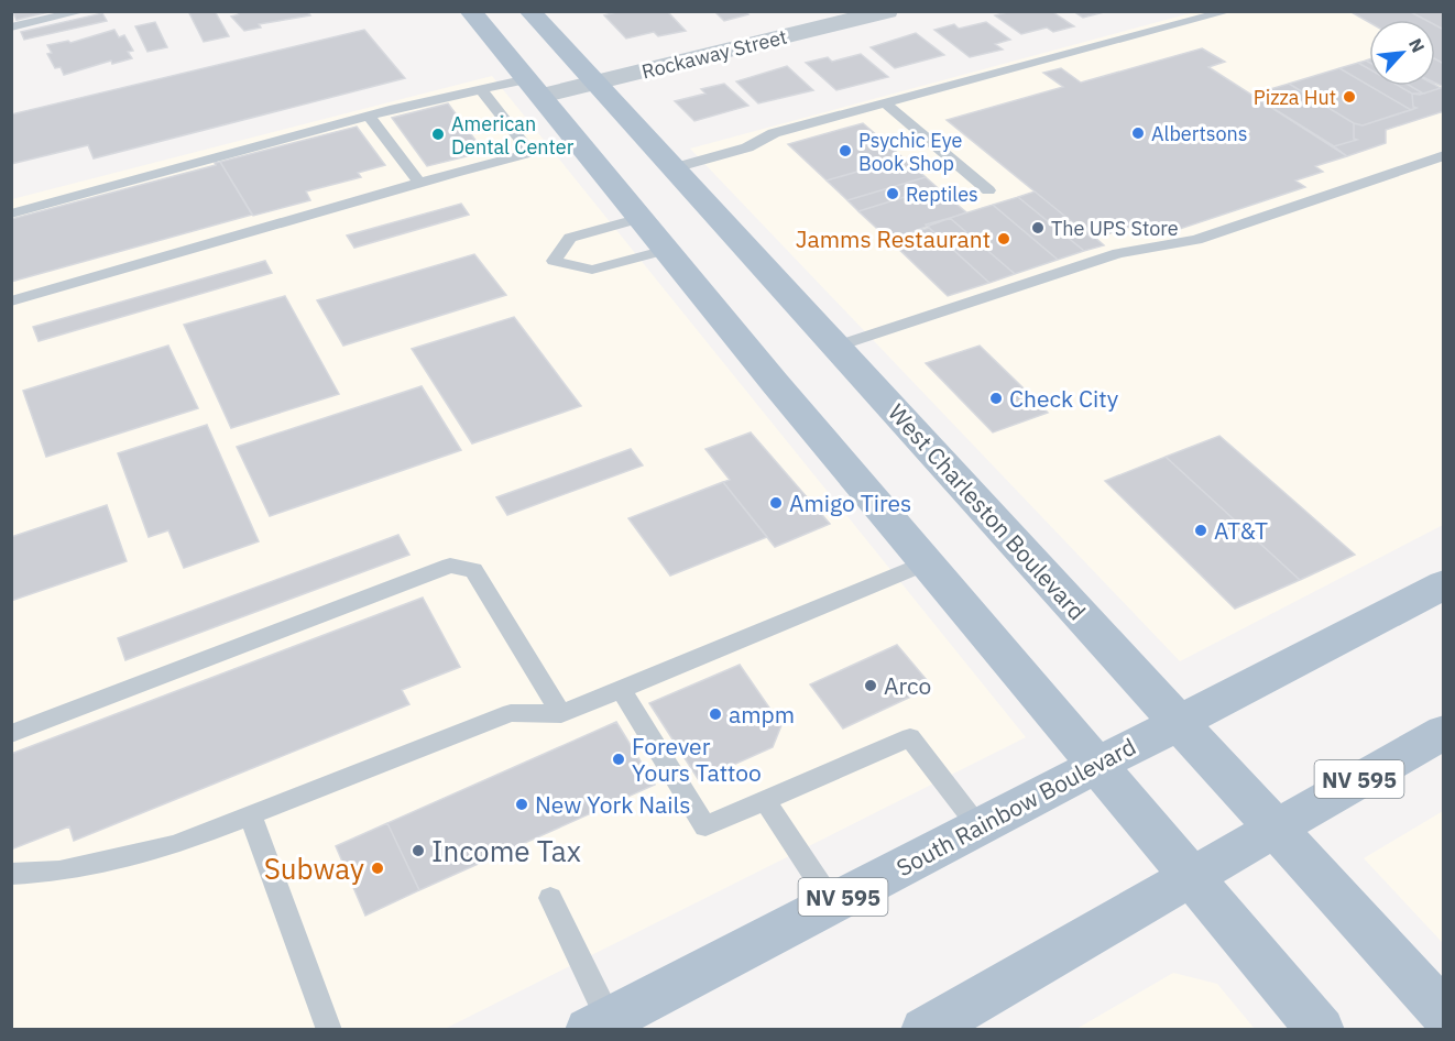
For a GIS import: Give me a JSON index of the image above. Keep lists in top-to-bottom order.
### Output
{
  "streets": {
    "main road": ["West Charleston Boulevard", "NV 595", "South Rainbow Boulevard"],
    "street": ["Rockaway Street"]
  },
  "crossings": [
    ["Rockaway Street", "West Charleston Boulevard"],
    ["West Charleston Boulevard", "NV 595"],
    ["West Charleston Boulevard", "South Rainbow Boulevard"]
  ],
  "places": [
    "Pizza Hut",
    "Albertsons",
    "American Dental Center",
    "Psychic Eye Book Shop",
    "Reptiles",
    "The UPS Store",
    "Jamms Restaurant",
    "Check City",
    "Amigo Tires",
    "AT&T",
    "Arco",
    "ampm",
    "Forever Yours Tattoo",
    "New York Nails",
    "Income Tax",
    "Subway"
  ],
  "north": "top right"
}
